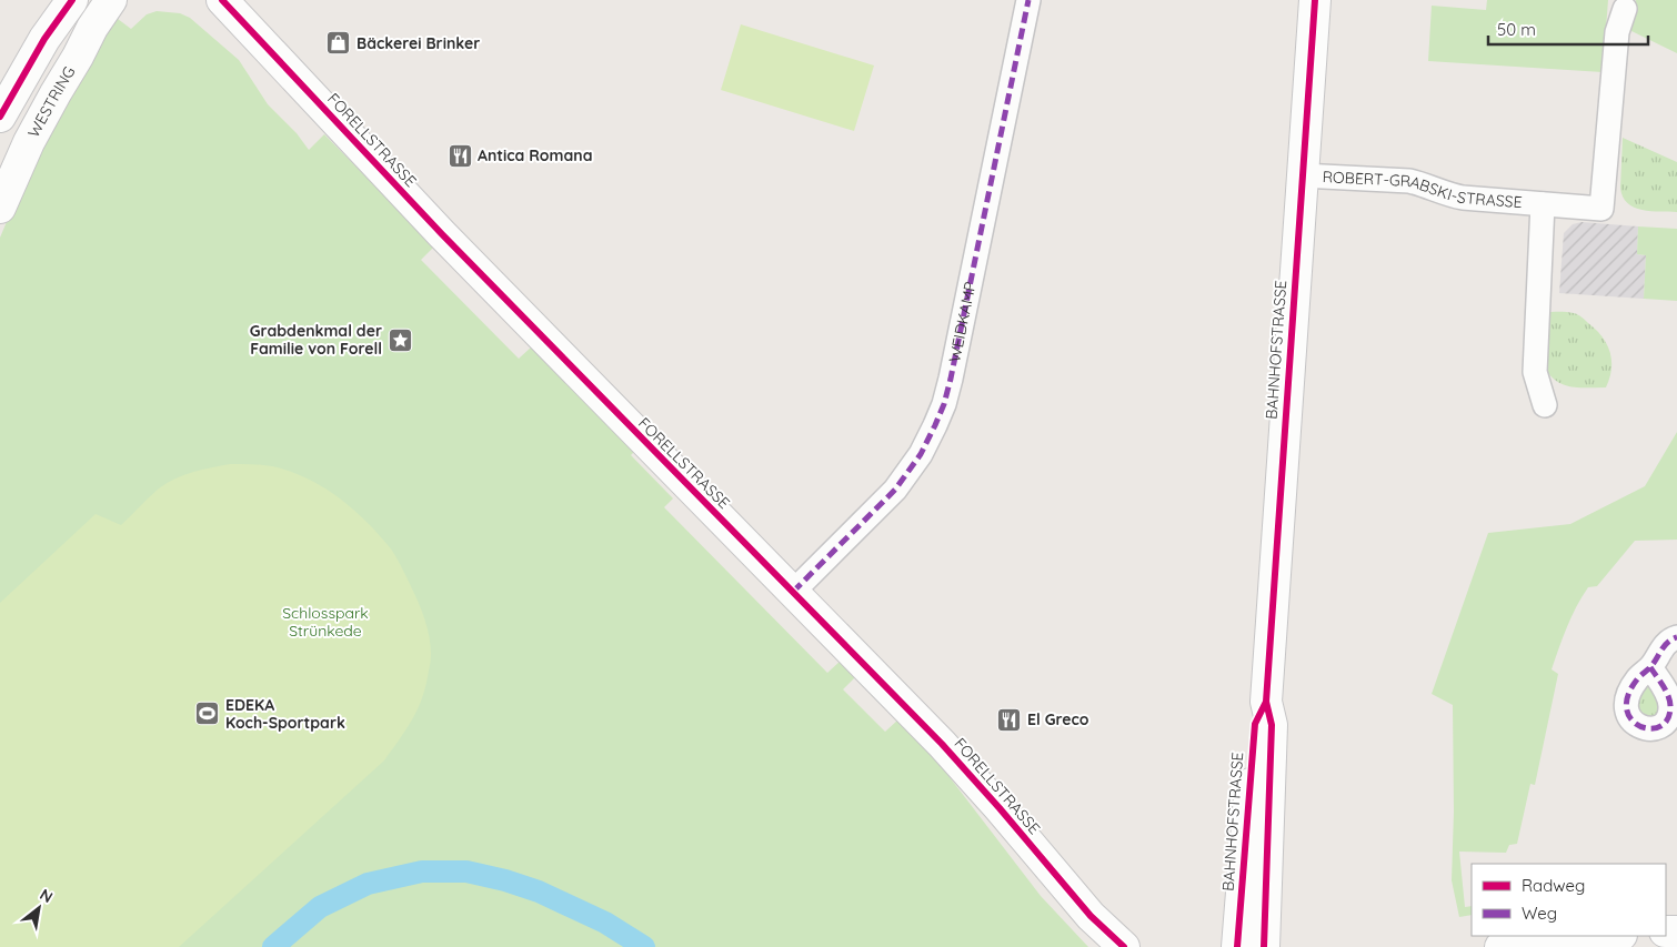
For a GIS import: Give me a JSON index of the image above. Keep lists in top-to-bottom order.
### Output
{
  "streets": {
    "street": [
      "WESTRING",
      "FORELLSTRASSE",
      "ROBERT-GRABSKI-STRASSE",
      "WEIDKAMP",
      "BAHNHOFSTRASSE"
    ]
  },
  "crossings": [
    ["FORELLSTRASSE", "WEIDKAMP"],
    ["ROBERT-GRABSKI-STRASSE", "BAHNHOFSTRASSE"]
  ],
  "parks": ["Schlosspark Strünkede"],
  "places": {
    "shop": ["Bäckerei Brinker"],
    "restaurant": ["Antica Romana", "El Greco"],
    "place": ["Grabdenkmal der Familie von Forell"],
    "sports": ["EDEKA Koch-Sportpark"]
  },
  "legend": ["Radweg", "Weg"],
  "scale_bar": "50 m",
  "north": "top right"
}
